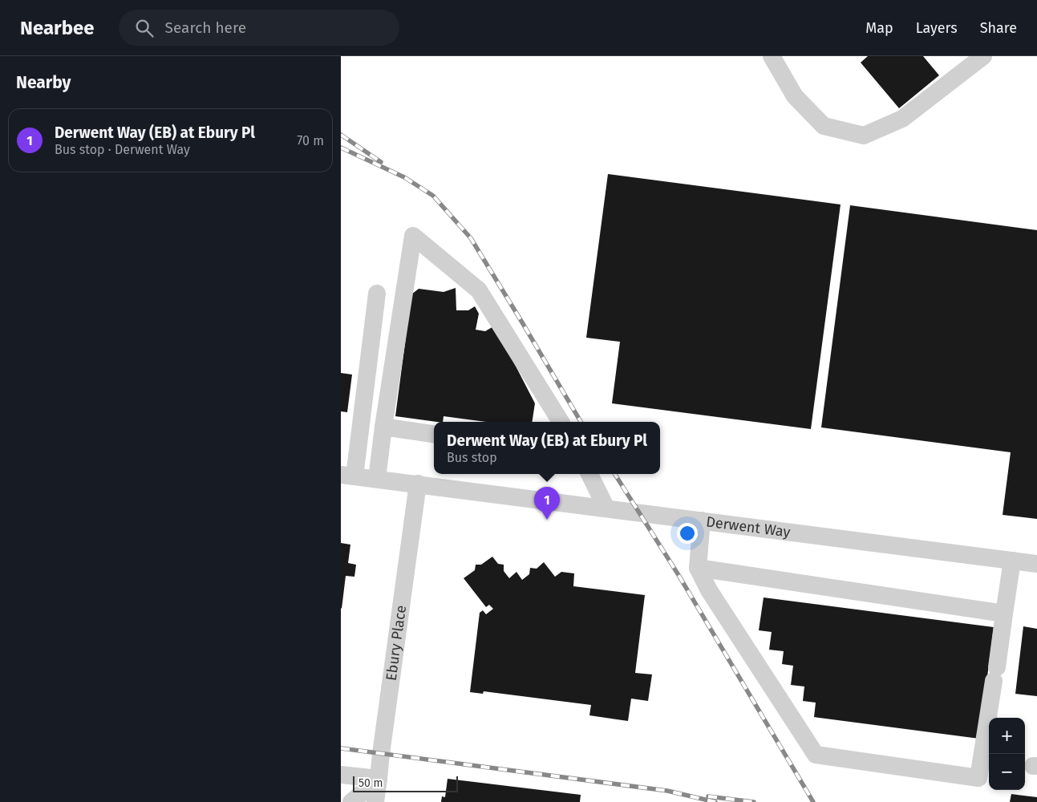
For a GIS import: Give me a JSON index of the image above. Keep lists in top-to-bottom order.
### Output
{
  "streets": {
    "street": ["Derwent Way", "Ebury Place"]
  },
  "crossings": [
    ["Derwent Way", "Ebury Place"]
  ],
  "scale_bar": "50 m",
  "page": {
    "header": "Nearbee",
    "search": "Search here",
    "nav": ["Map", "Layers", "Share"],
    "heading": "Nearby",
    "list": [
      {
        "mark": "1",
        "name": "Derwent Way (EB) at Ebury Pl",
        "note": "Bus stop · Derwent Way",
        "value": "70 m"
      }
    ],
    "popup": ["Derwent Way (EB) at Ebury Pl", "Bus stop"],
    "pins": "1",
    "map_buttons": ["+", "−"],
    "scale": "50 m"
  }
}
